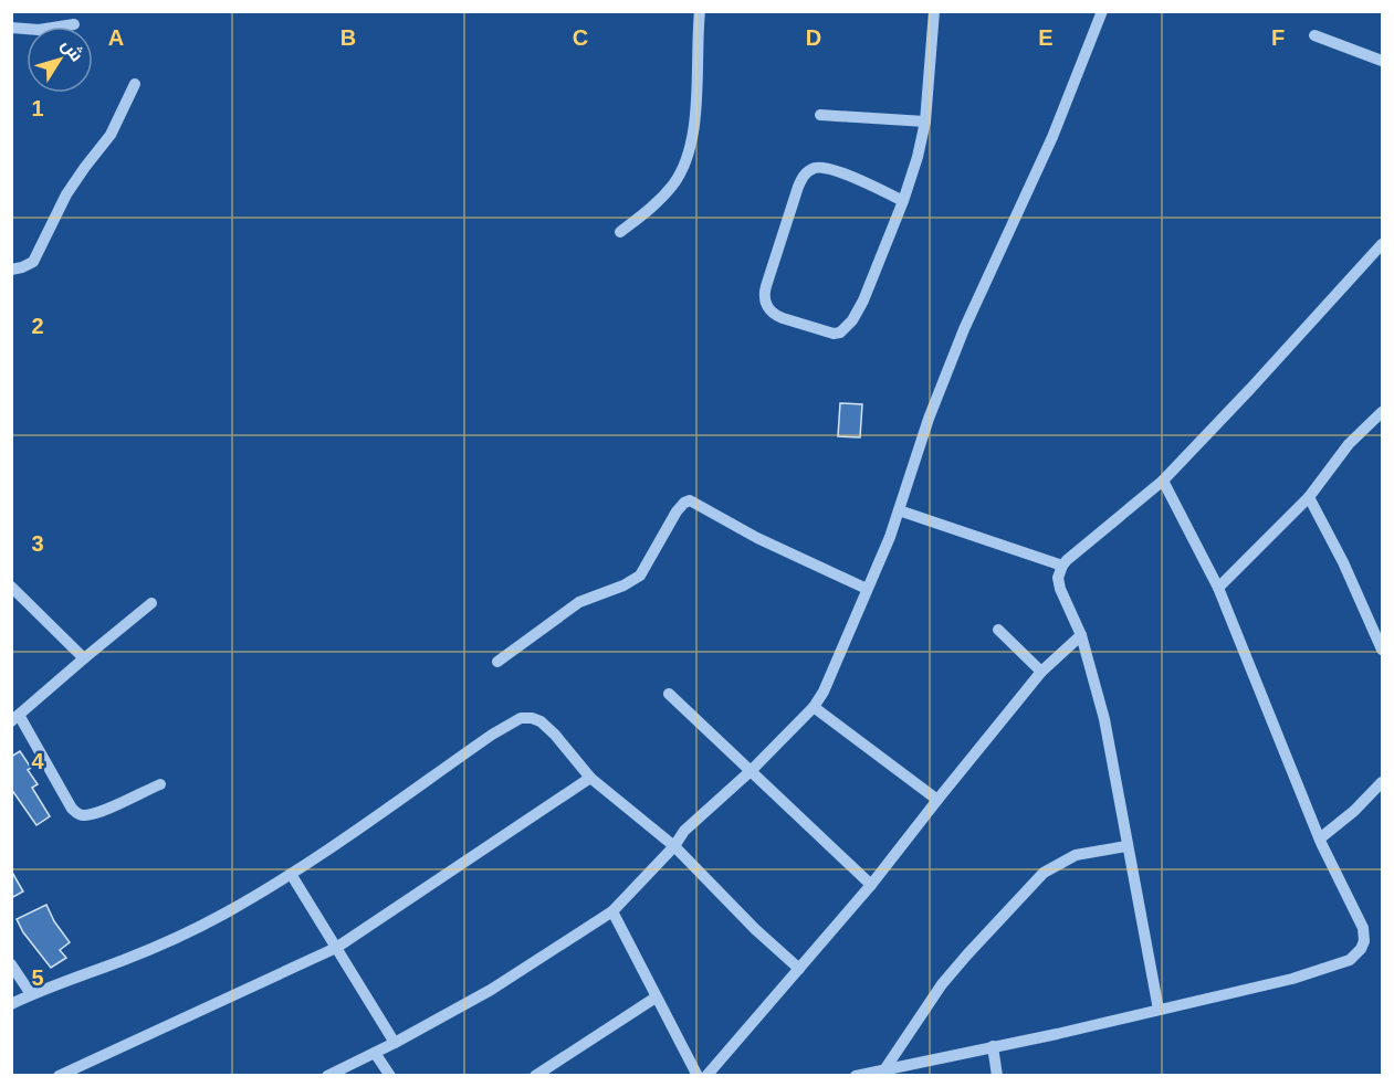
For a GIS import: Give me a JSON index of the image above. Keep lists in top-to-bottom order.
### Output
{
  "north": "top right",
  "grid": {
    "columns": [
      "A",
      "B",
      "C",
      "D",
      "E",
      "F"
    ],
    "rows": [
      "1",
      "2",
      "3",
      "4",
      "5"
    ]
  }
}
